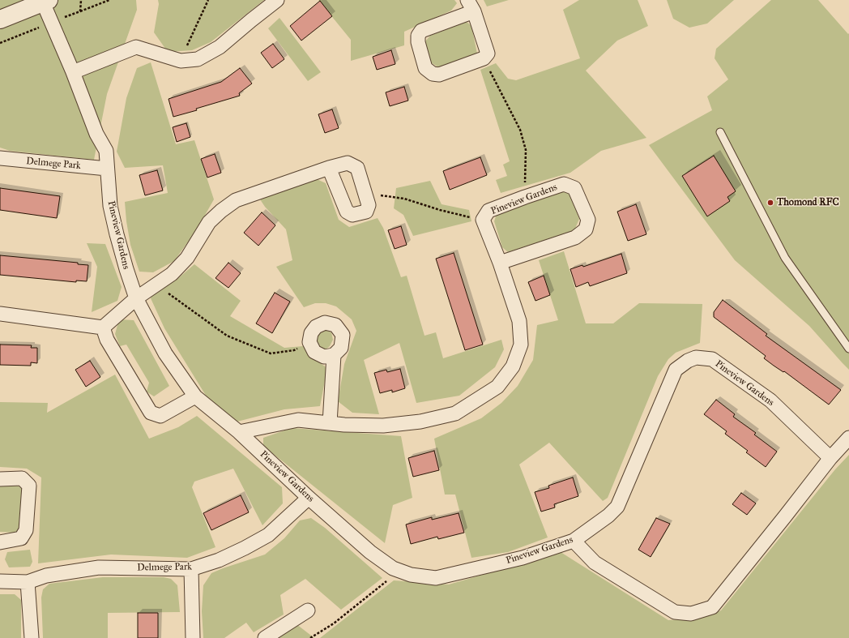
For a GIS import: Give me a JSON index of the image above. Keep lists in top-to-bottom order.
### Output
{
  "streets": {
    "street": ["Delmege Park", "Pineview Gardens"]
  },
  "crossings": [
    ["Delmege Park", "Pineview Gardens"]
  ],
  "places": ["Thomond RFC"]
}
